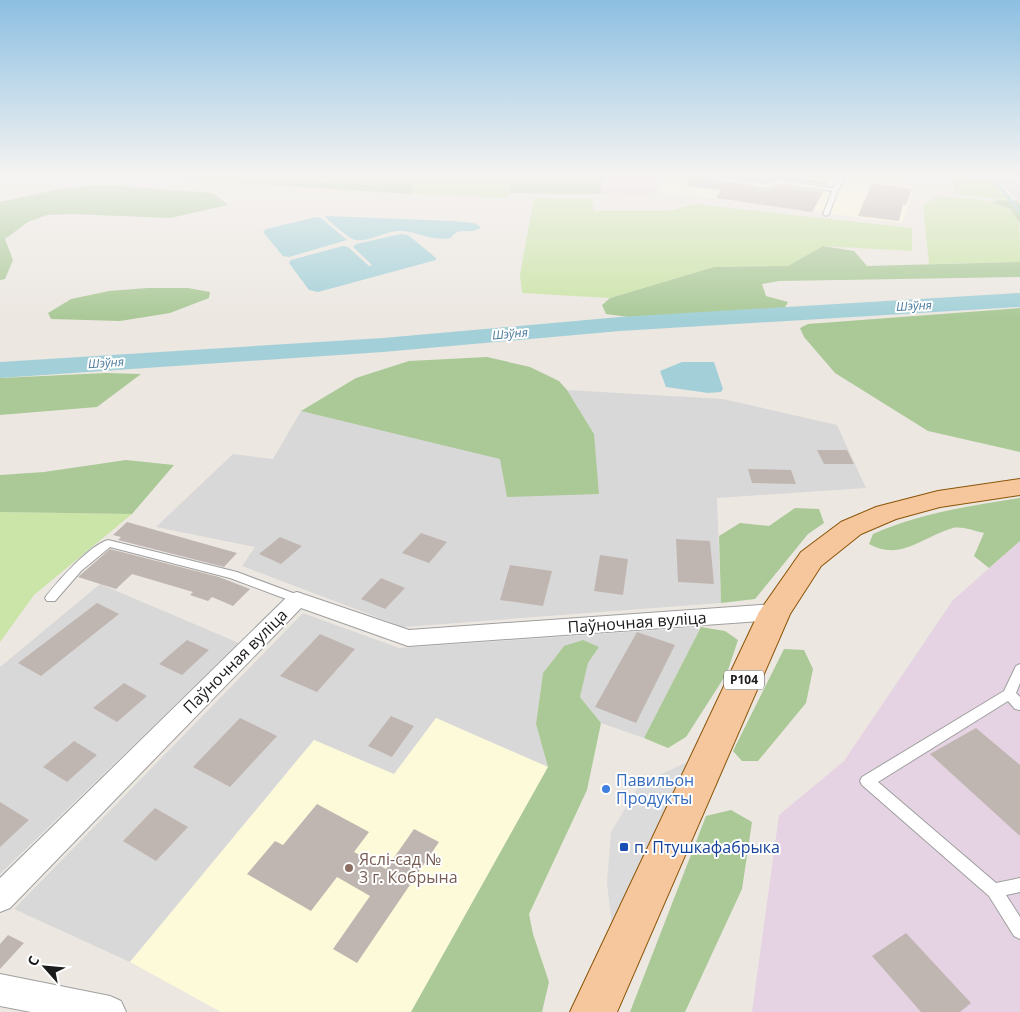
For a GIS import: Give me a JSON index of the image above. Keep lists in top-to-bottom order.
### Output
{
  "streets": {
    "main road": ["Р104"],
    "street": ["Паўночная вуліца"]
  },
  "crossings": [
    ["Паўночная вуліца", "Р104"]
  ],
  "water": ["Шэўня"],
  "places": {
    "other": ["Павильон Продукты", "Яслі-сад № 3 г. Кобрына"],
    "transit": ["п. Птушкафабрыка"]
  },
  "north": "top left"
}
